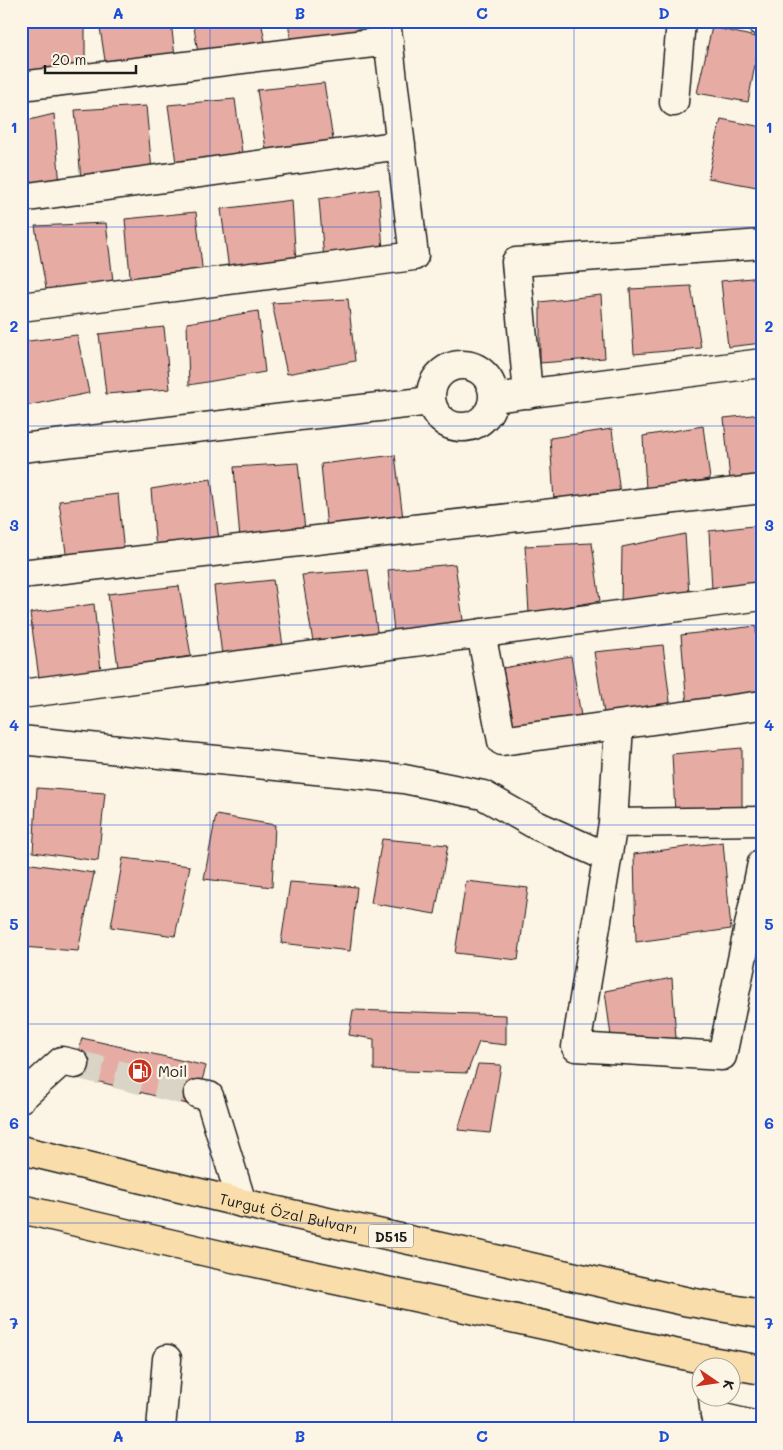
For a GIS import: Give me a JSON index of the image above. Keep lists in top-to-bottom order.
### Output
{
  "streets": {
    "highway": ["Turgut Özal Bulvarı", "D515"]
  },
  "places": {
    "fuel station": ["Moil"]
  },
  "scale_bar": "20 m",
  "north": "right",
  "grid": {
    "columns": [
      "A",
      "B",
      "C",
      "D"
    ],
    "rows": [
      "1",
      "2",
      "3",
      "4",
      "5",
      "6",
      "7"
    ]
  }
}
